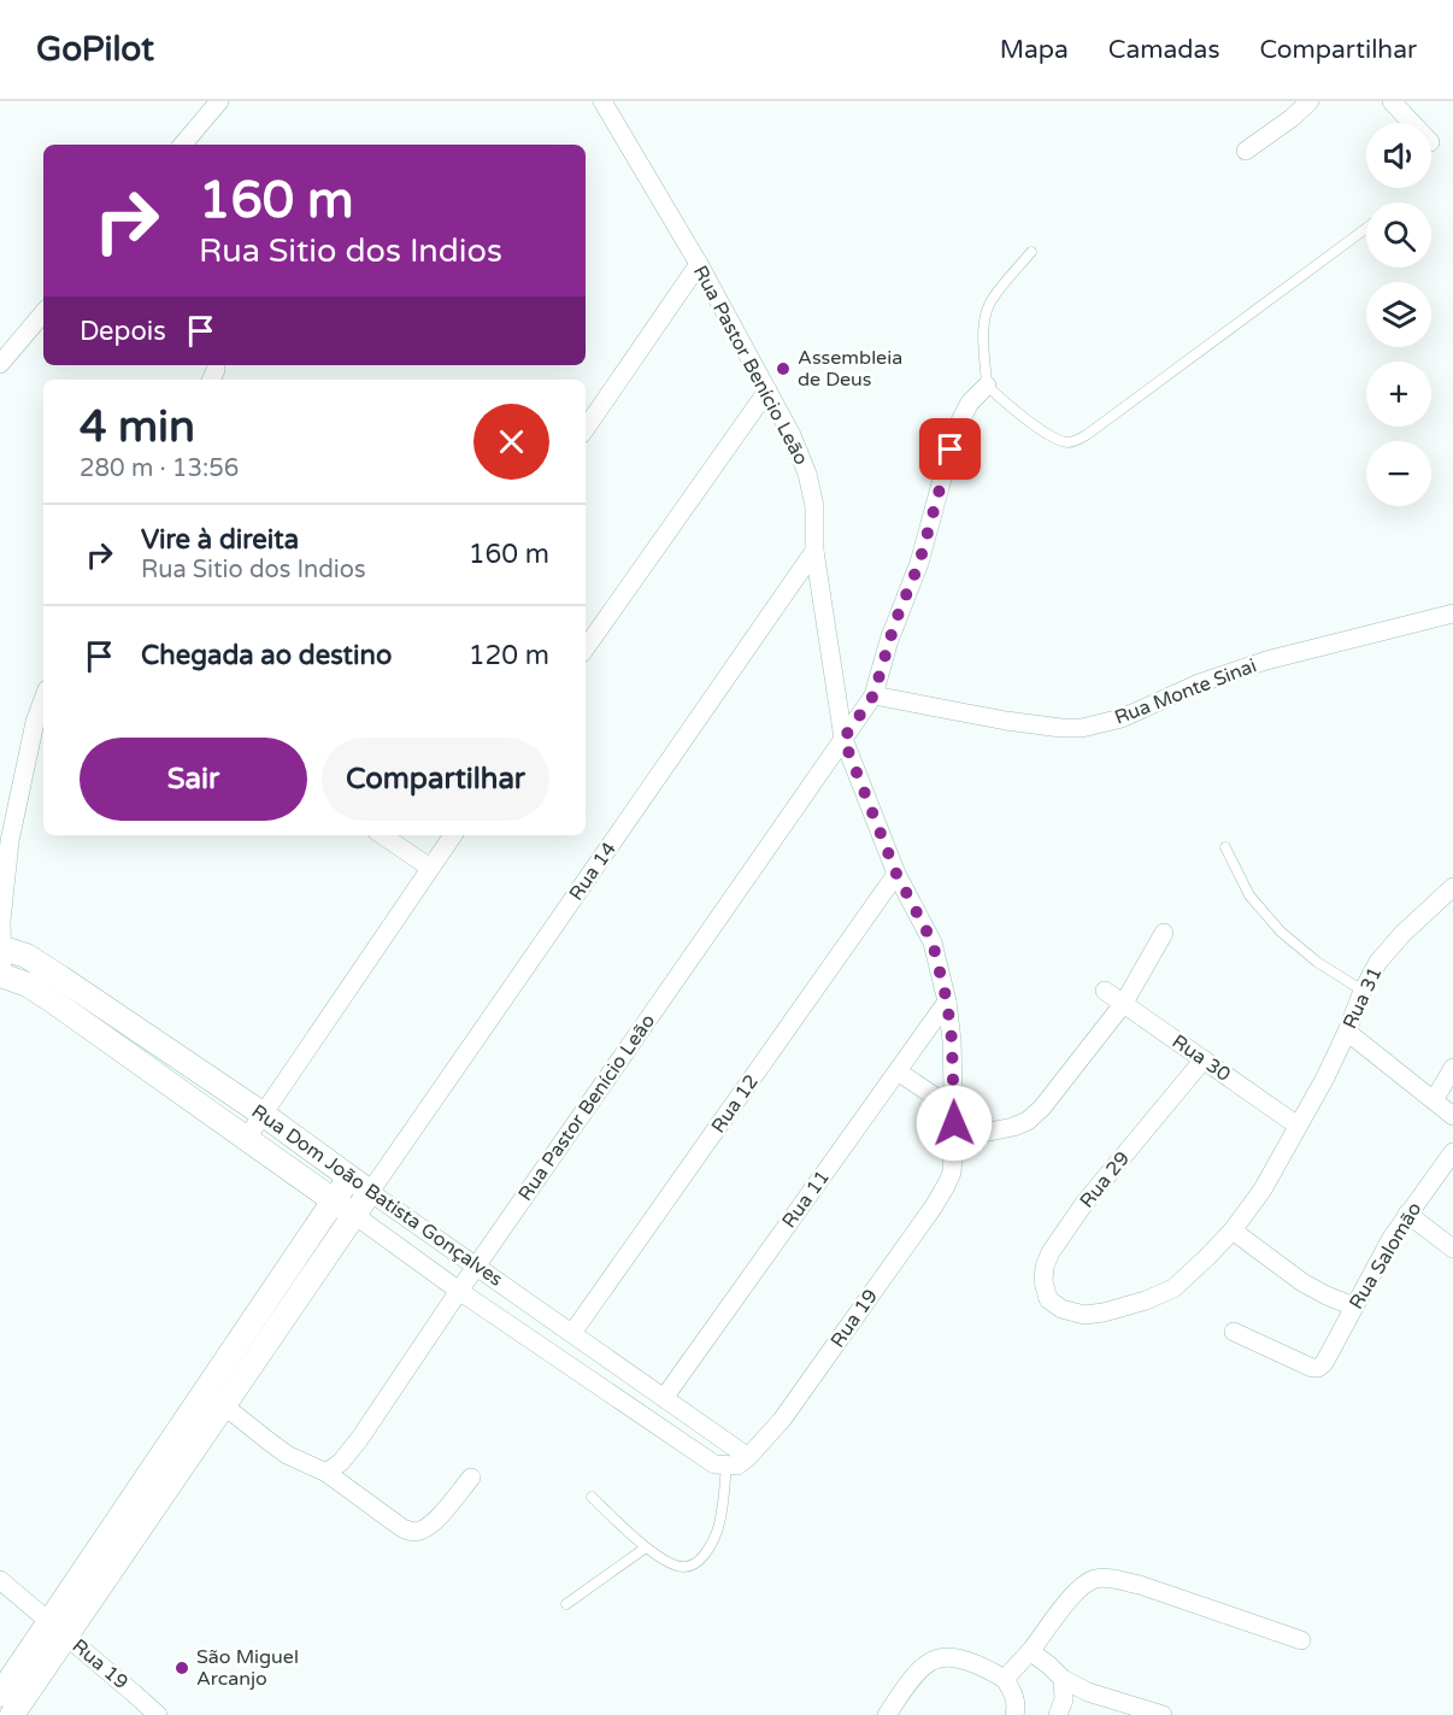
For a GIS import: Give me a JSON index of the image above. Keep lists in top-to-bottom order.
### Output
{
  "streets": {
    "street": [
      "Rua Pastor Benício Leão",
      "Rua Monte Sinai",
      "Rua 14",
      "Rua 31",
      "Rua 30",
      "Rua 12",
      "Rua 29",
      "Rua Dom João Batista Gonçalves",
      "Rua 11",
      "Rua Salomão",
      "Rua 19"
    ]
  },
  "crossings": [
    ["Rua Pastor Benício Leão", "Rua 14"],
    ["Rua Pastor Benício Leão", "Rua 12"],
    ["Rua Pastor Benício Leão", "Rua Dom João Batista Gonçalves"],
    ["Rua Pastor Benício Leão", "Rua 11"],
    ["Rua Pastor Benício Leão", "Rua 19"],
    ["Rua 14", "Rua Dom João Batista Gonçalves"],
    ["Rua 31", "Rua 30"],
    ["Rua 31", "Rua 29"],
    ["Rua 30", "Rua 29"],
    ["Rua 12", "Rua Dom João Batista Gonçalves"],
    ["Rua Dom João Batista Gonçalves", "Rua 11"],
    ["Rua Dom João Batista Gonçalves", "Rua 19"]
  ],
  "places": ["Assembleia de Deus", "São Miguel Arcanjo"],
  "page": {
    "header": "GoPilot",
    "nav": ["Mapa", "Camadas", "Compartilhar"],
    "map_buttons": ["+", "−"],
    "turn": ["160 m", "Rua Sitio dos Indios"],
    "then": "Depois",
    "heading": ["4 min", "280 m · 13:56"],
    "list": [
      {
        "name": "Vire à direita",
        "note": "Rua Sitio dos Indios",
        "value": "160 m"
      },
      {
        "name": "Chegada ao destino",
        "value": "120 m"
      }
    ],
    "buttons": ["Sair", "Compartilhar"]
  }
}
